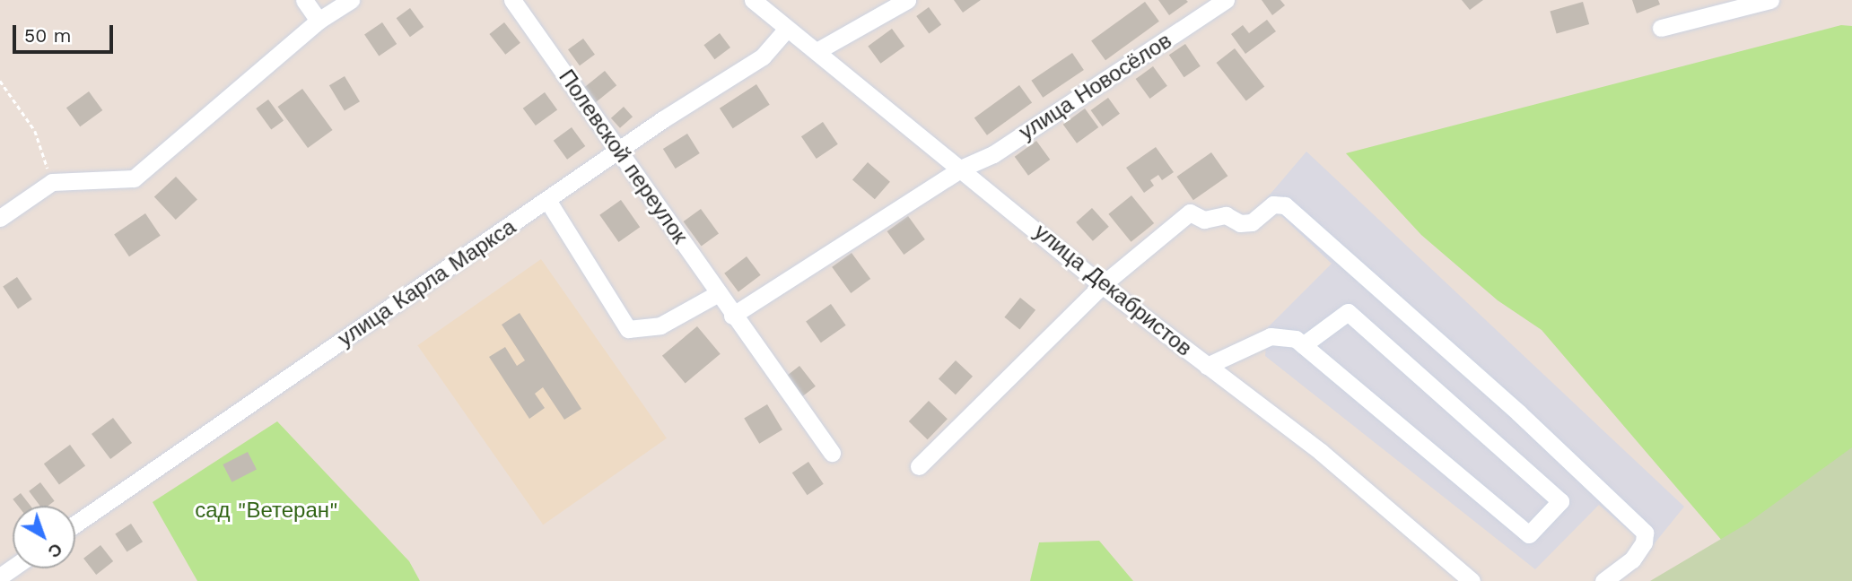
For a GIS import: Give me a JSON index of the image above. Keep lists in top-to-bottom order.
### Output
{
  "streets": {
    "street": [
      "улица Новосёлов",
      "Полевской переулок",
      "улица Карла Маркса",
      "улица Декабристов"
    ]
  },
  "crossings": [
    ["улица Новосёлов", "Полевской переулок"],
    ["улица Новосёлов", "улица Декабристов"],
    ["Полевской переулок", "улица Карла Маркса"],
    ["улица Карла Маркса", "улица Декабристов"]
  ],
  "parks": ["сад \"Ветеран\""],
  "scale_bar": "50 m",
  "north": "bottom right"
}
